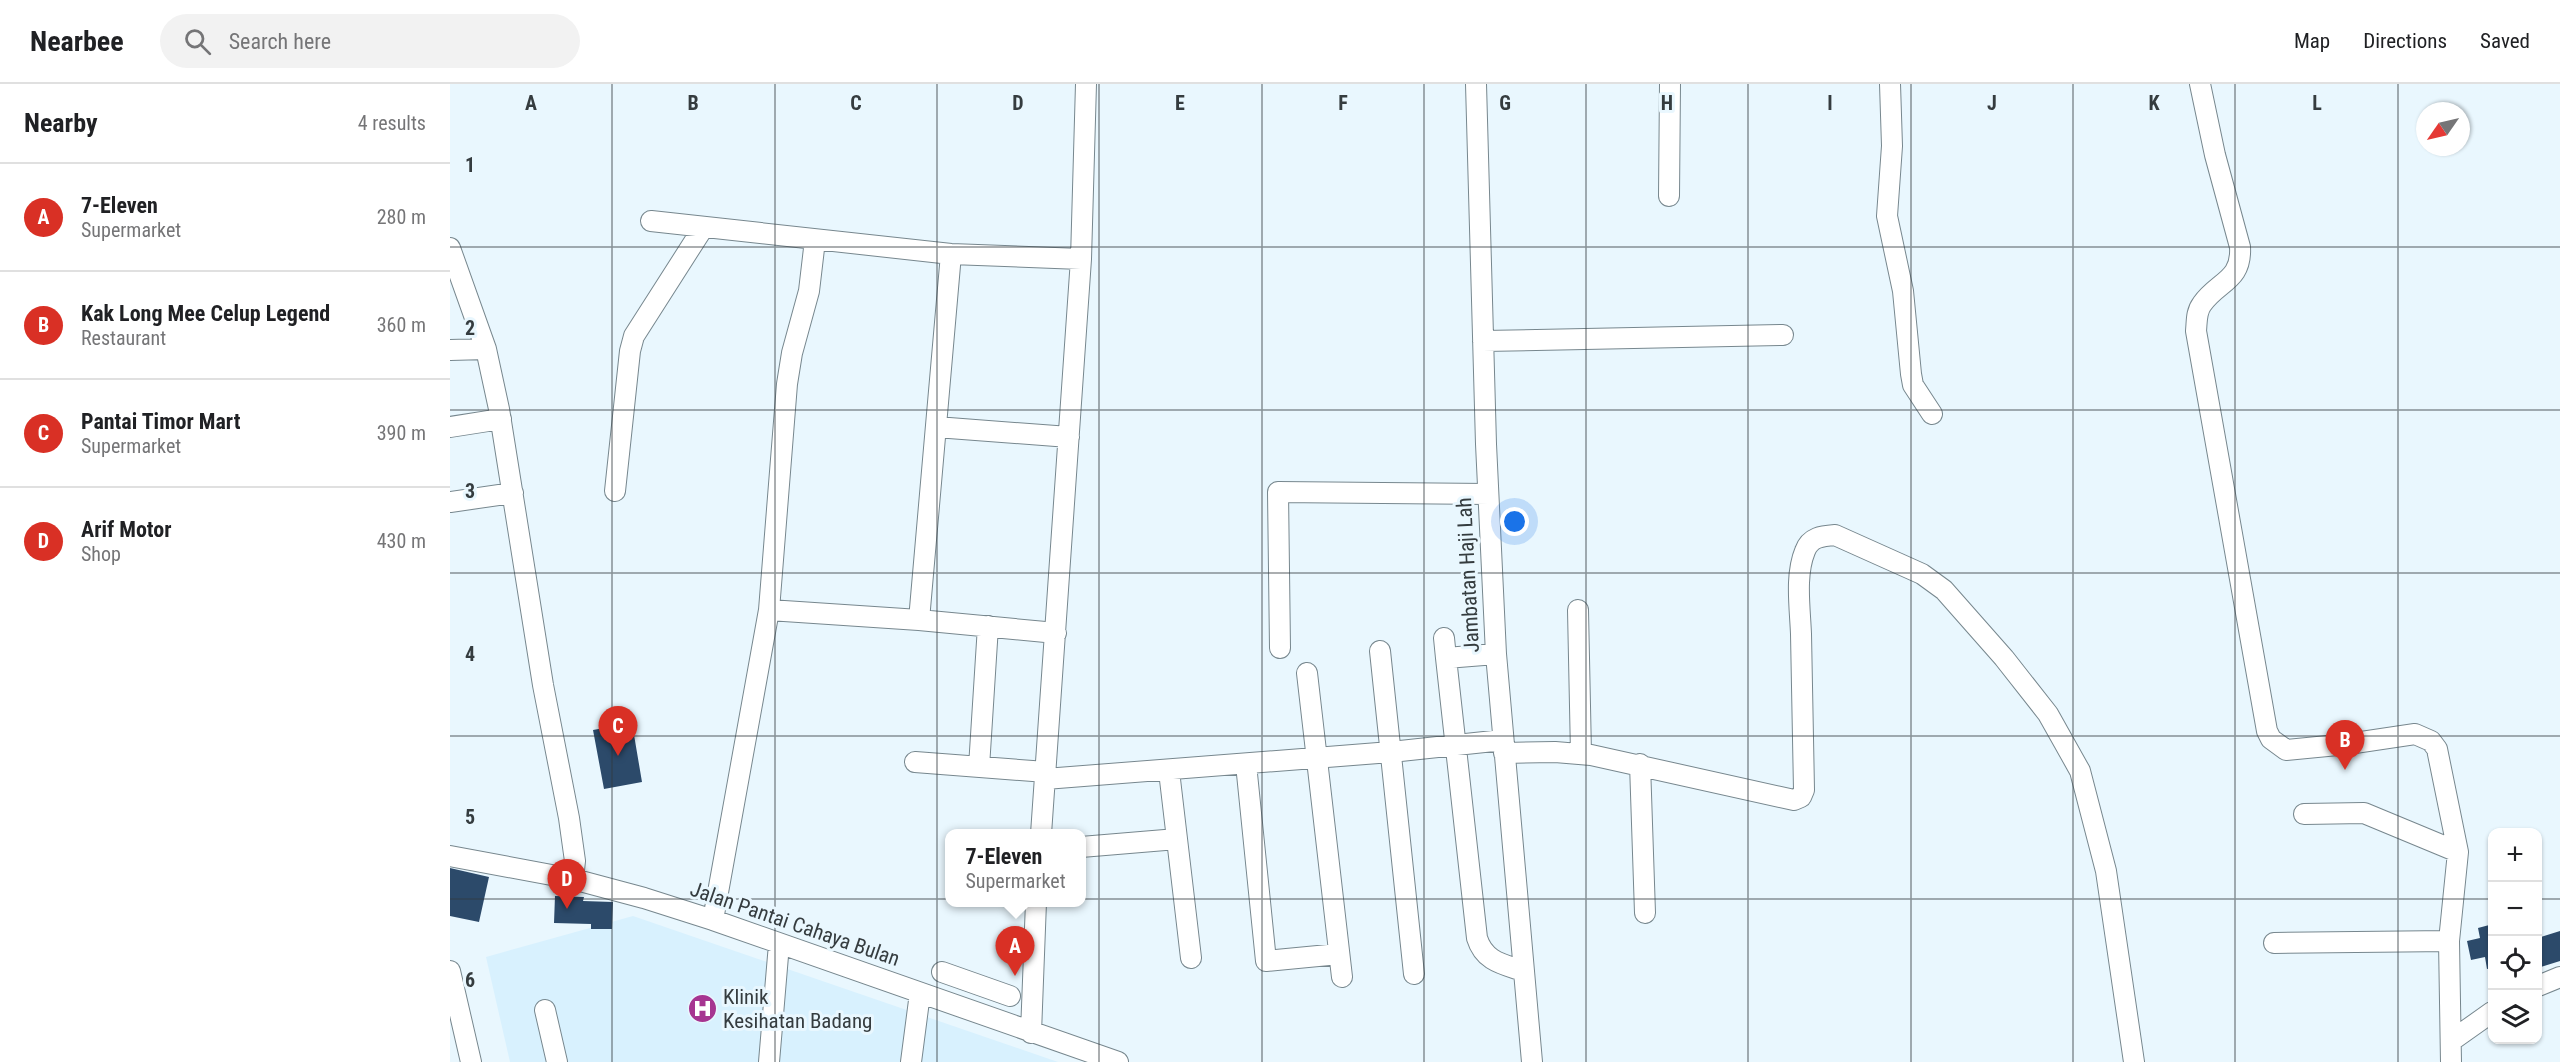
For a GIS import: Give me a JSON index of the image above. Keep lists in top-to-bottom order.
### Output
{
  "streets": {
    "street": ["Jambatan Haji Lah", "Jalan Pantai Cahaya Bulan"]
  },
  "places": {
    "hospital": ["Klinik Kesihatan Badang"]
  },
  "north": "bottom left",
  "page": {
    "header": "Nearbee",
    "search": "Search here",
    "nav": ["Map", "Directions", "Saved"],
    "heading": ["Nearby", "4 results"],
    "list": [
      {
        "mark": "A",
        "name": "7-Eleven",
        "note": "Supermarket",
        "value": "280 m"
      },
      {
        "mark": "B",
        "name": "Kak Long Mee Celup Legend",
        "note": "Restaurant",
        "value": "360 m"
      },
      {
        "mark": "C",
        "name": "Pantai Timor Mart",
        "note": "Supermarket",
        "value": "390 m"
      },
      {
        "mark": "D",
        "name": "Arif Motor",
        "note": "Shop",
        "value": "430 m"
      }
    ],
    "pins": [
      "C",
      "B",
      "D",
      "A"
    ],
    "map_buttons": ["+", "−"],
    "popup": ["7-Eleven", "Supermarket"]
  },
  "grid": {
    "columns": [
      "A",
      "B",
      "C",
      "D",
      "E",
      "F",
      "G",
      "H",
      "I",
      "J",
      "K",
      "L"
    ],
    "rows": [
      "1",
      "2",
      "3",
      "4",
      "5",
      "6"
    ]
  }
}
